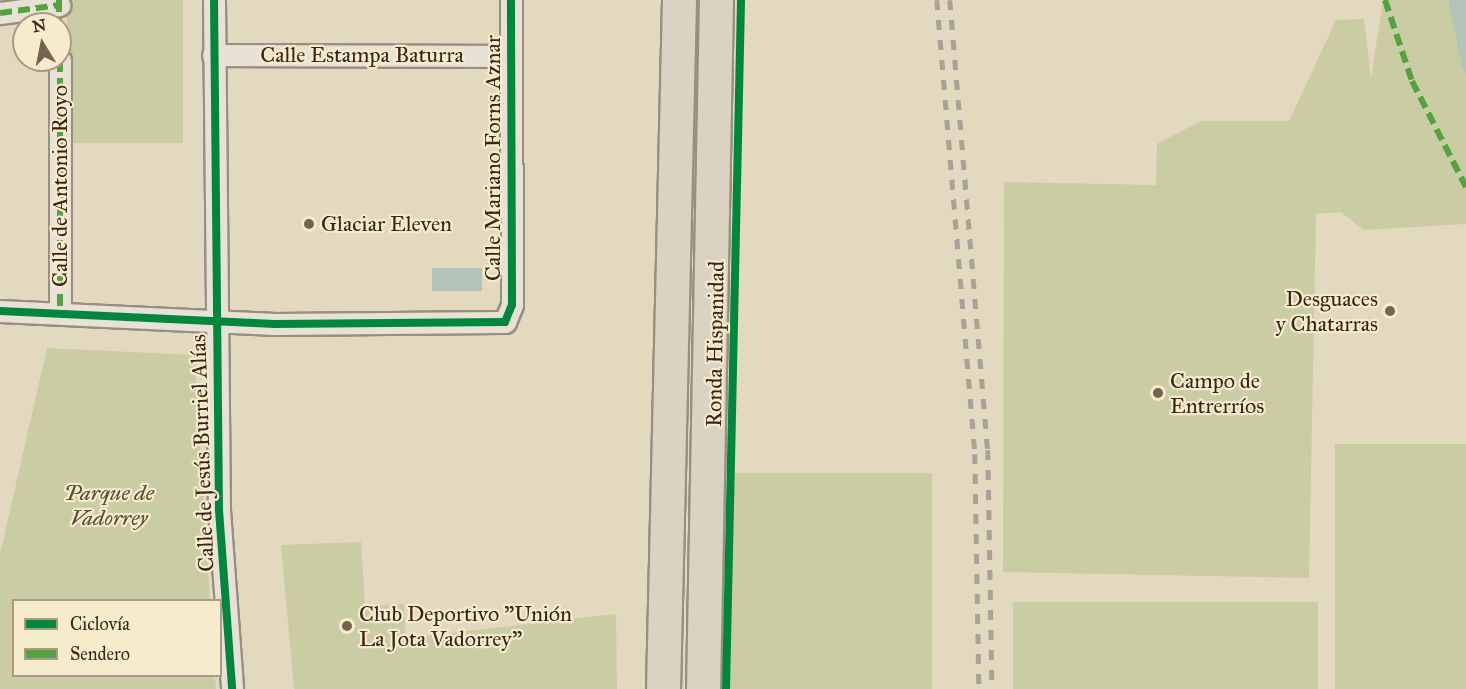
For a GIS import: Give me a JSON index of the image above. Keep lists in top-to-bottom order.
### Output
{
  "streets": {
    "highway": ["Ronda Hispanidad"],
    "street": [
      "Calle Estampa Baturra",
      "Calle Mariano Forns Aznar",
      "Calle de Antonio Royo",
      "Calle de Jesús Burriel Alías"
    ]
  },
  "crossings": [
    ["Calle Estampa Baturra", "Calle Mariano Forns Aznar"],
    ["Calle Estampa Baturra", "Calle de Jesús Burriel Alías"],
    ["Calle Mariano Forns Aznar", "Calle de Jesús Burriel Alías"]
  ],
  "parks": ["Parque de Vadorrey"],
  "places": [
    "Glaciar Eleven",
    "Desguaces y Chatarras",
    "Campo de Entrerríos",
    "Club Deportivo \"Unión La Jota Vadorrey\""
  ],
  "legend": ["Ciclovía", "Sendero"],
  "north": "top"
}
